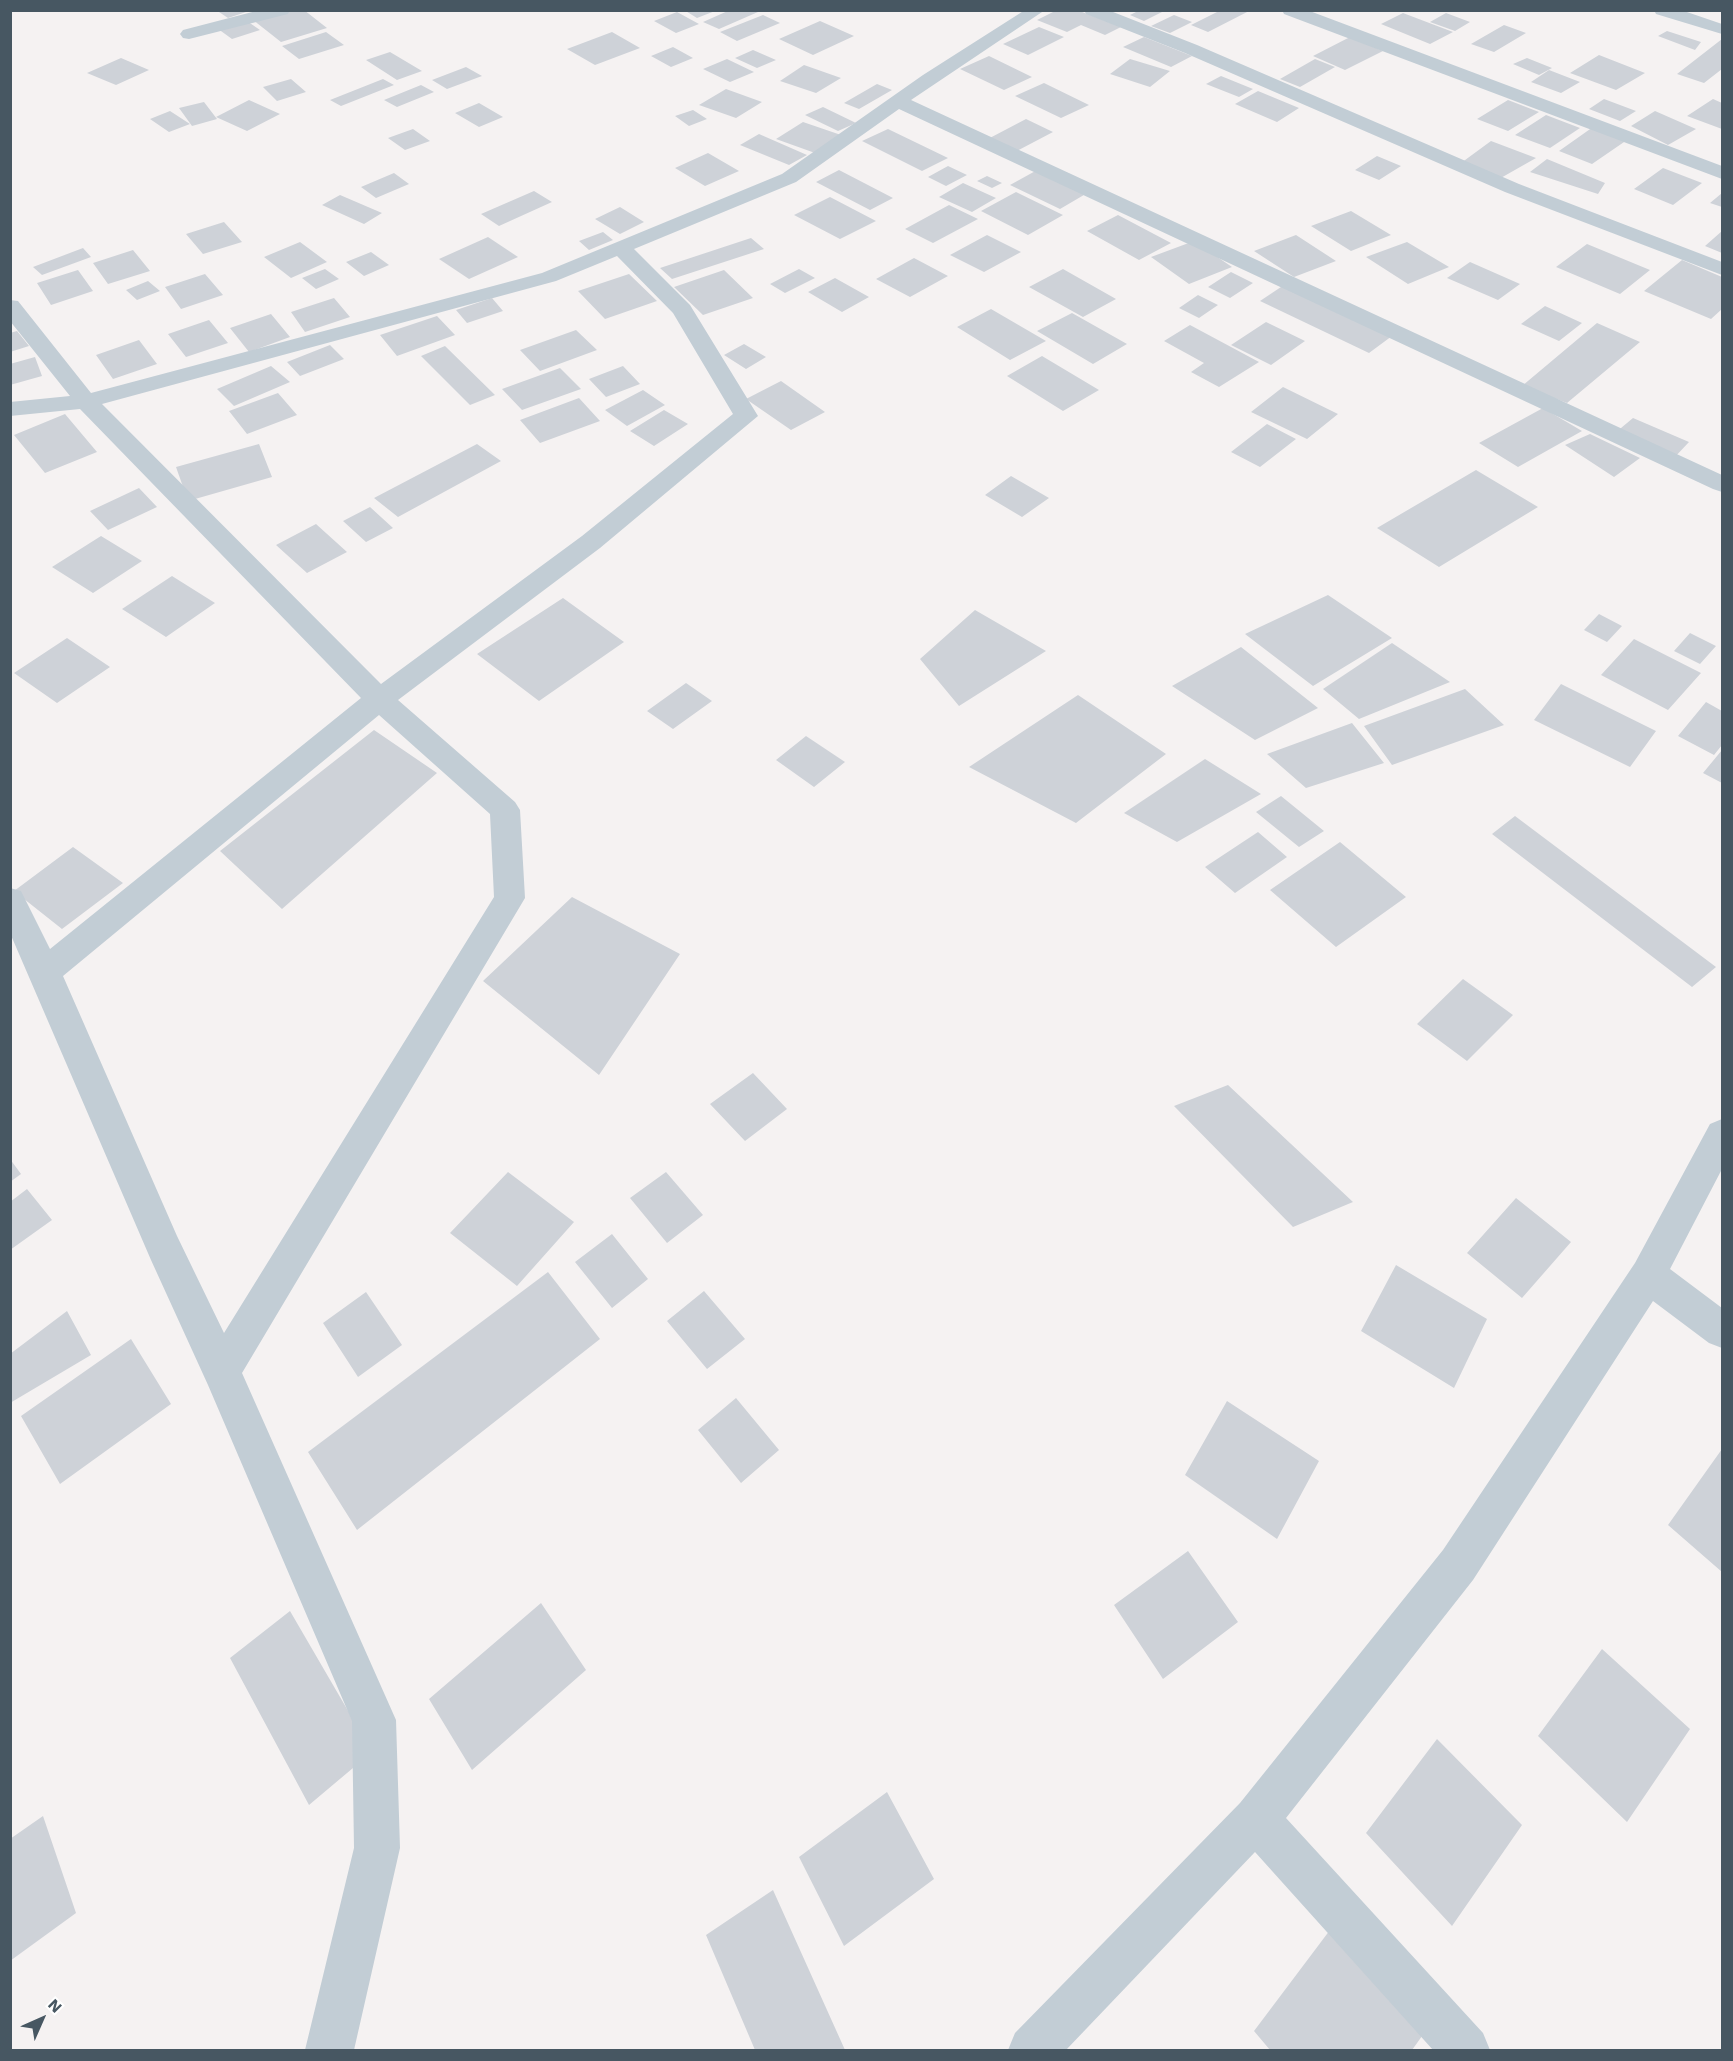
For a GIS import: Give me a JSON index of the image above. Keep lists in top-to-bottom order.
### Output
{
  "north": "top right"
}
